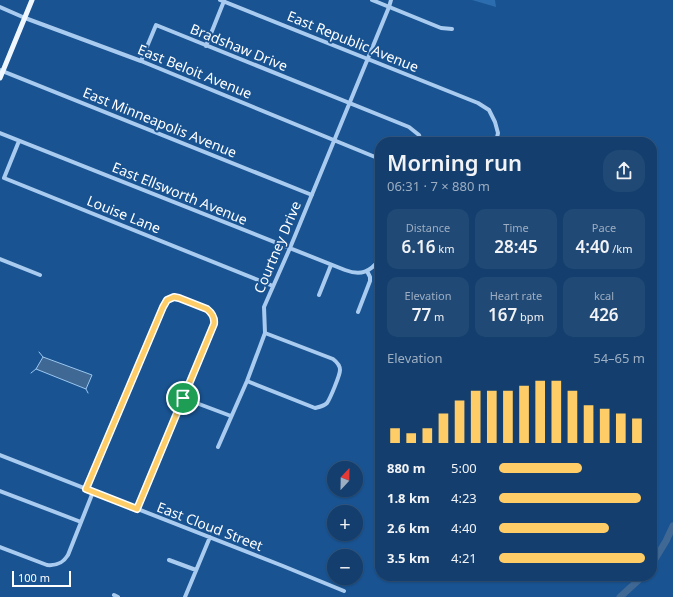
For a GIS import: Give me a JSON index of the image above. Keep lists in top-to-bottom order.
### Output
{
  "streets": {
    "street": [
      "East Republic Avenue",
      "Bradshaw Drive",
      "East Beloit Avenue",
      "East Minneapolis Avenue",
      "East Ellsworth Avenue",
      "Louise Lane",
      "Courtney Drive",
      "East Cloud Street"
    ]
  },
  "crossings": [
    ["East Republic Avenue", "Courtney Drive"],
    ["Bradshaw Drive", "East Beloit Avenue"],
    ["Bradshaw Drive", "Courtney Drive"],
    ["East Beloit Avenue", "Courtney Drive"],
    ["East Minneapolis Avenue", "Courtney Drive"],
    ["East Ellsworth Avenue", "Louise Lane"],
    ["East Ellsworth Avenue", "Courtney Drive"],
    ["Louise Lane", "Courtney Drive"]
  ],
  "scale_bar": "100 m",
  "north": "top",
  "page": {
    "heading": ["Morning run", "06:31 · 7 × 880 m"],
    "stats": [
      ["Distance", "6.16 km"],
      ["Time", "28:45"],
      ["Pace", "4:40 /km"],
      ["Elevation", "77 m"],
      ["Heart rate", "167 bpm"],
      ["kcal", "426"]
    ],
    "chart": ["Elevation", "54–65 m"],
    "list": [
      {
        "name": "880 m",
        "note": "5:00"
      },
      {
        "name": "1.8 km",
        "note": "4:23"
      },
      {
        "name": "2.6 km",
        "note": "4:40"
      },
      {
        "name": "3.5 km",
        "note": "4:21"
      }
    ],
    "map_buttons": ["+", "−"],
    "scale": "100 m"
  }
}
